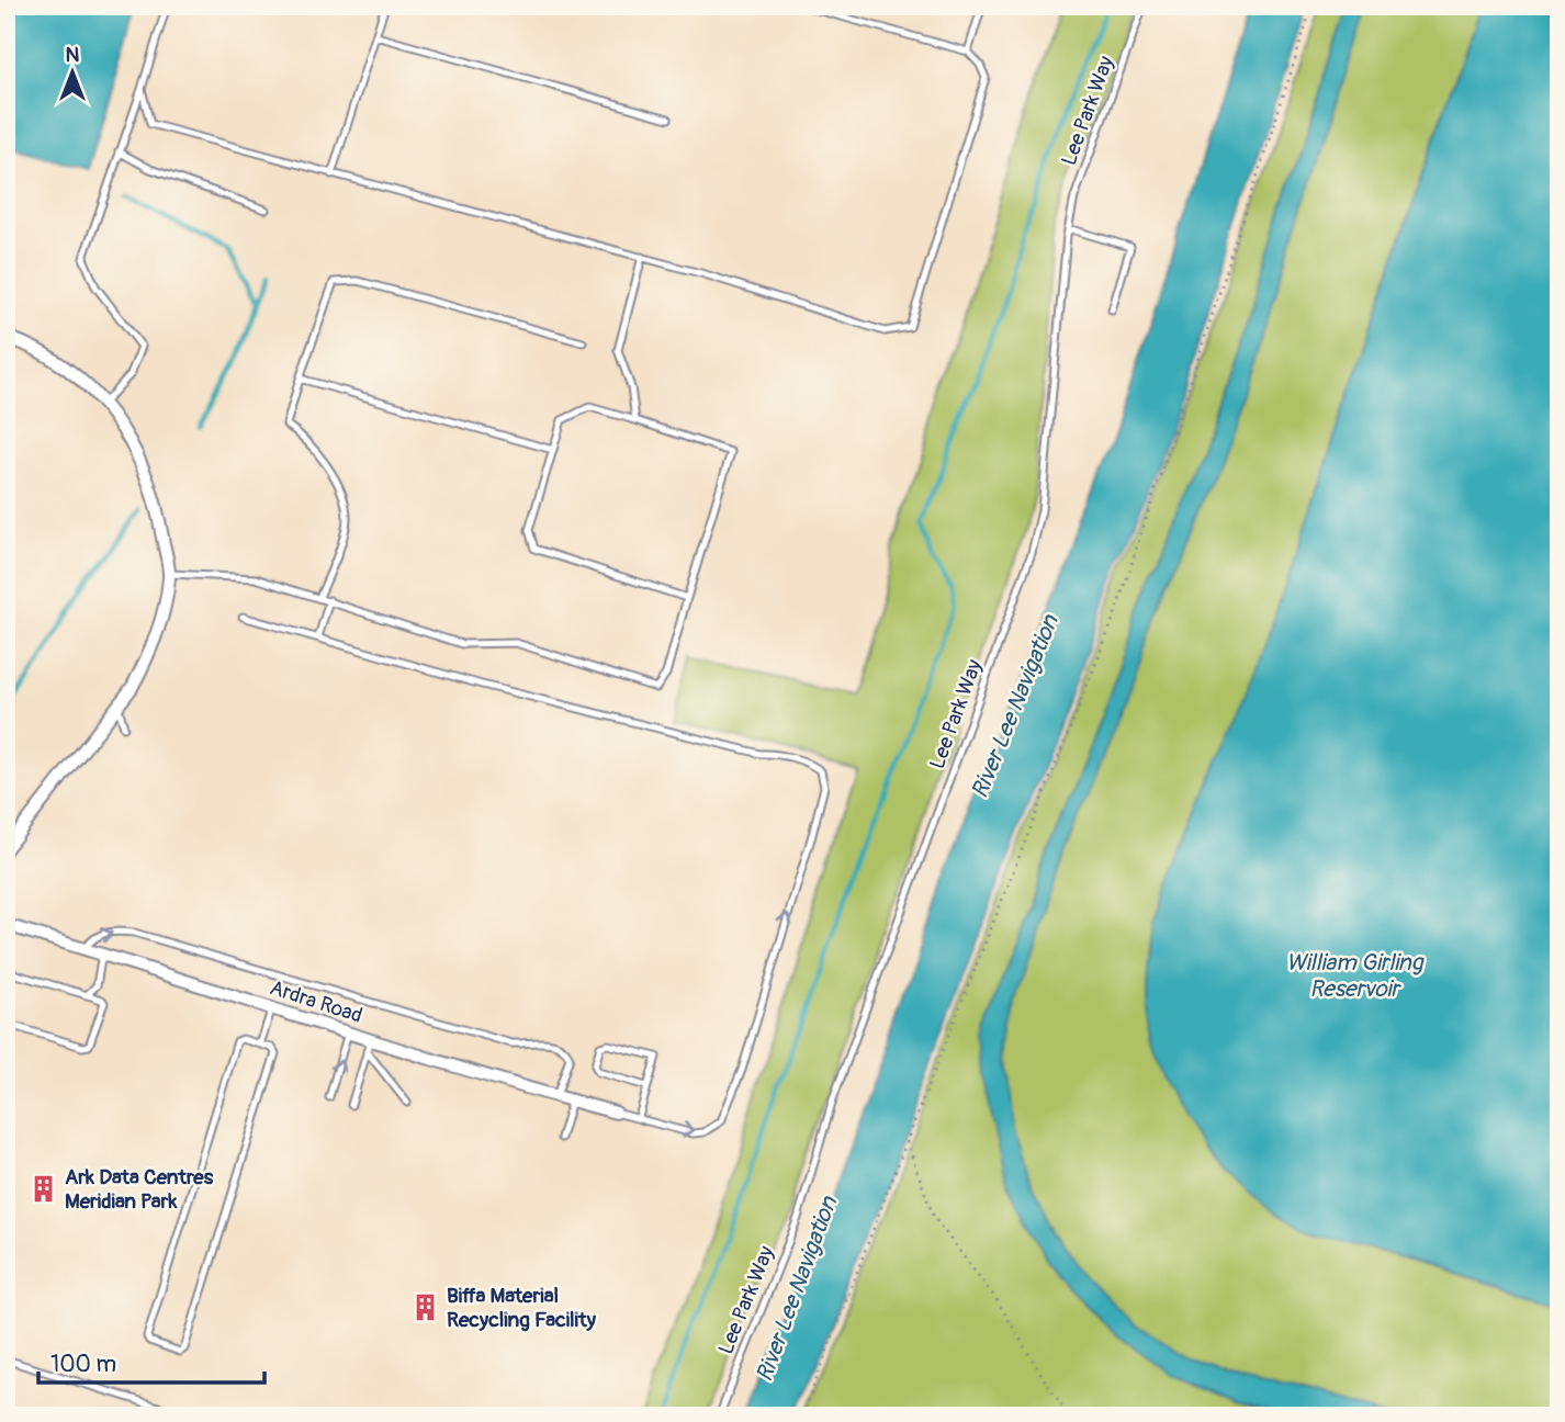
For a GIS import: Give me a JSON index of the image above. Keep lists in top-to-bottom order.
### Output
{
  "streets": {
    "street": ["Ardra Road"],
    "lane": ["Lee Park Way"]
  },
  "water": ["River Lee Navigation", "William Girling Reservoir"],
  "places": {
    "building": ["Ark Data Centres Meridian Park", "Biffa Material Recycling Facility"]
  },
  "scale_bar": "100 m",
  "north": "top"
}
